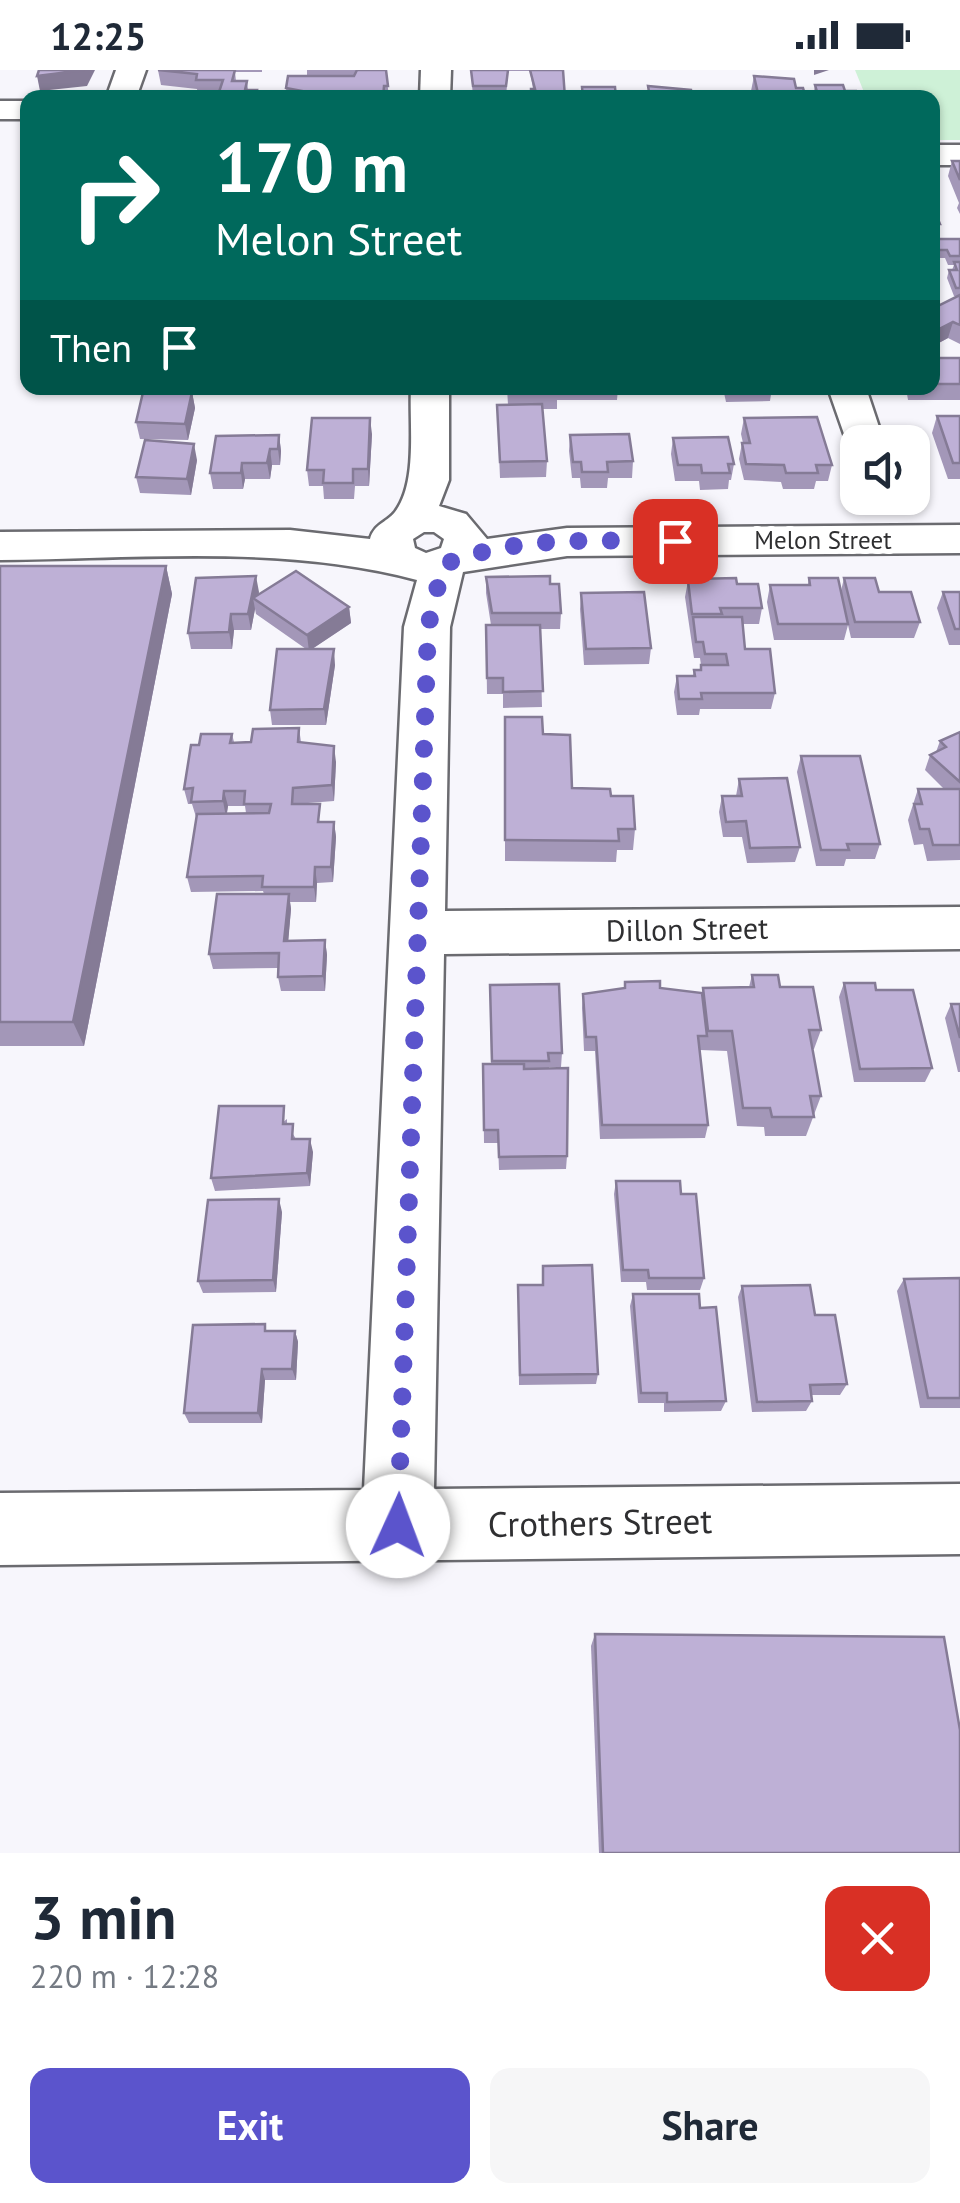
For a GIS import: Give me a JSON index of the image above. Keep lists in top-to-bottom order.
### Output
{
  "streets": {
    "street": ["Melon Street", "Dillon Street", "Crothers Street"]
  },
  "page": {
    "status": "12:25",
    "turn": ["170 m", "Melon Street"],
    "then": "Then",
    "heading": ["3 min", "220 m · 12:28"],
    "buttons": ["Exit", "Share"]
  }
}
